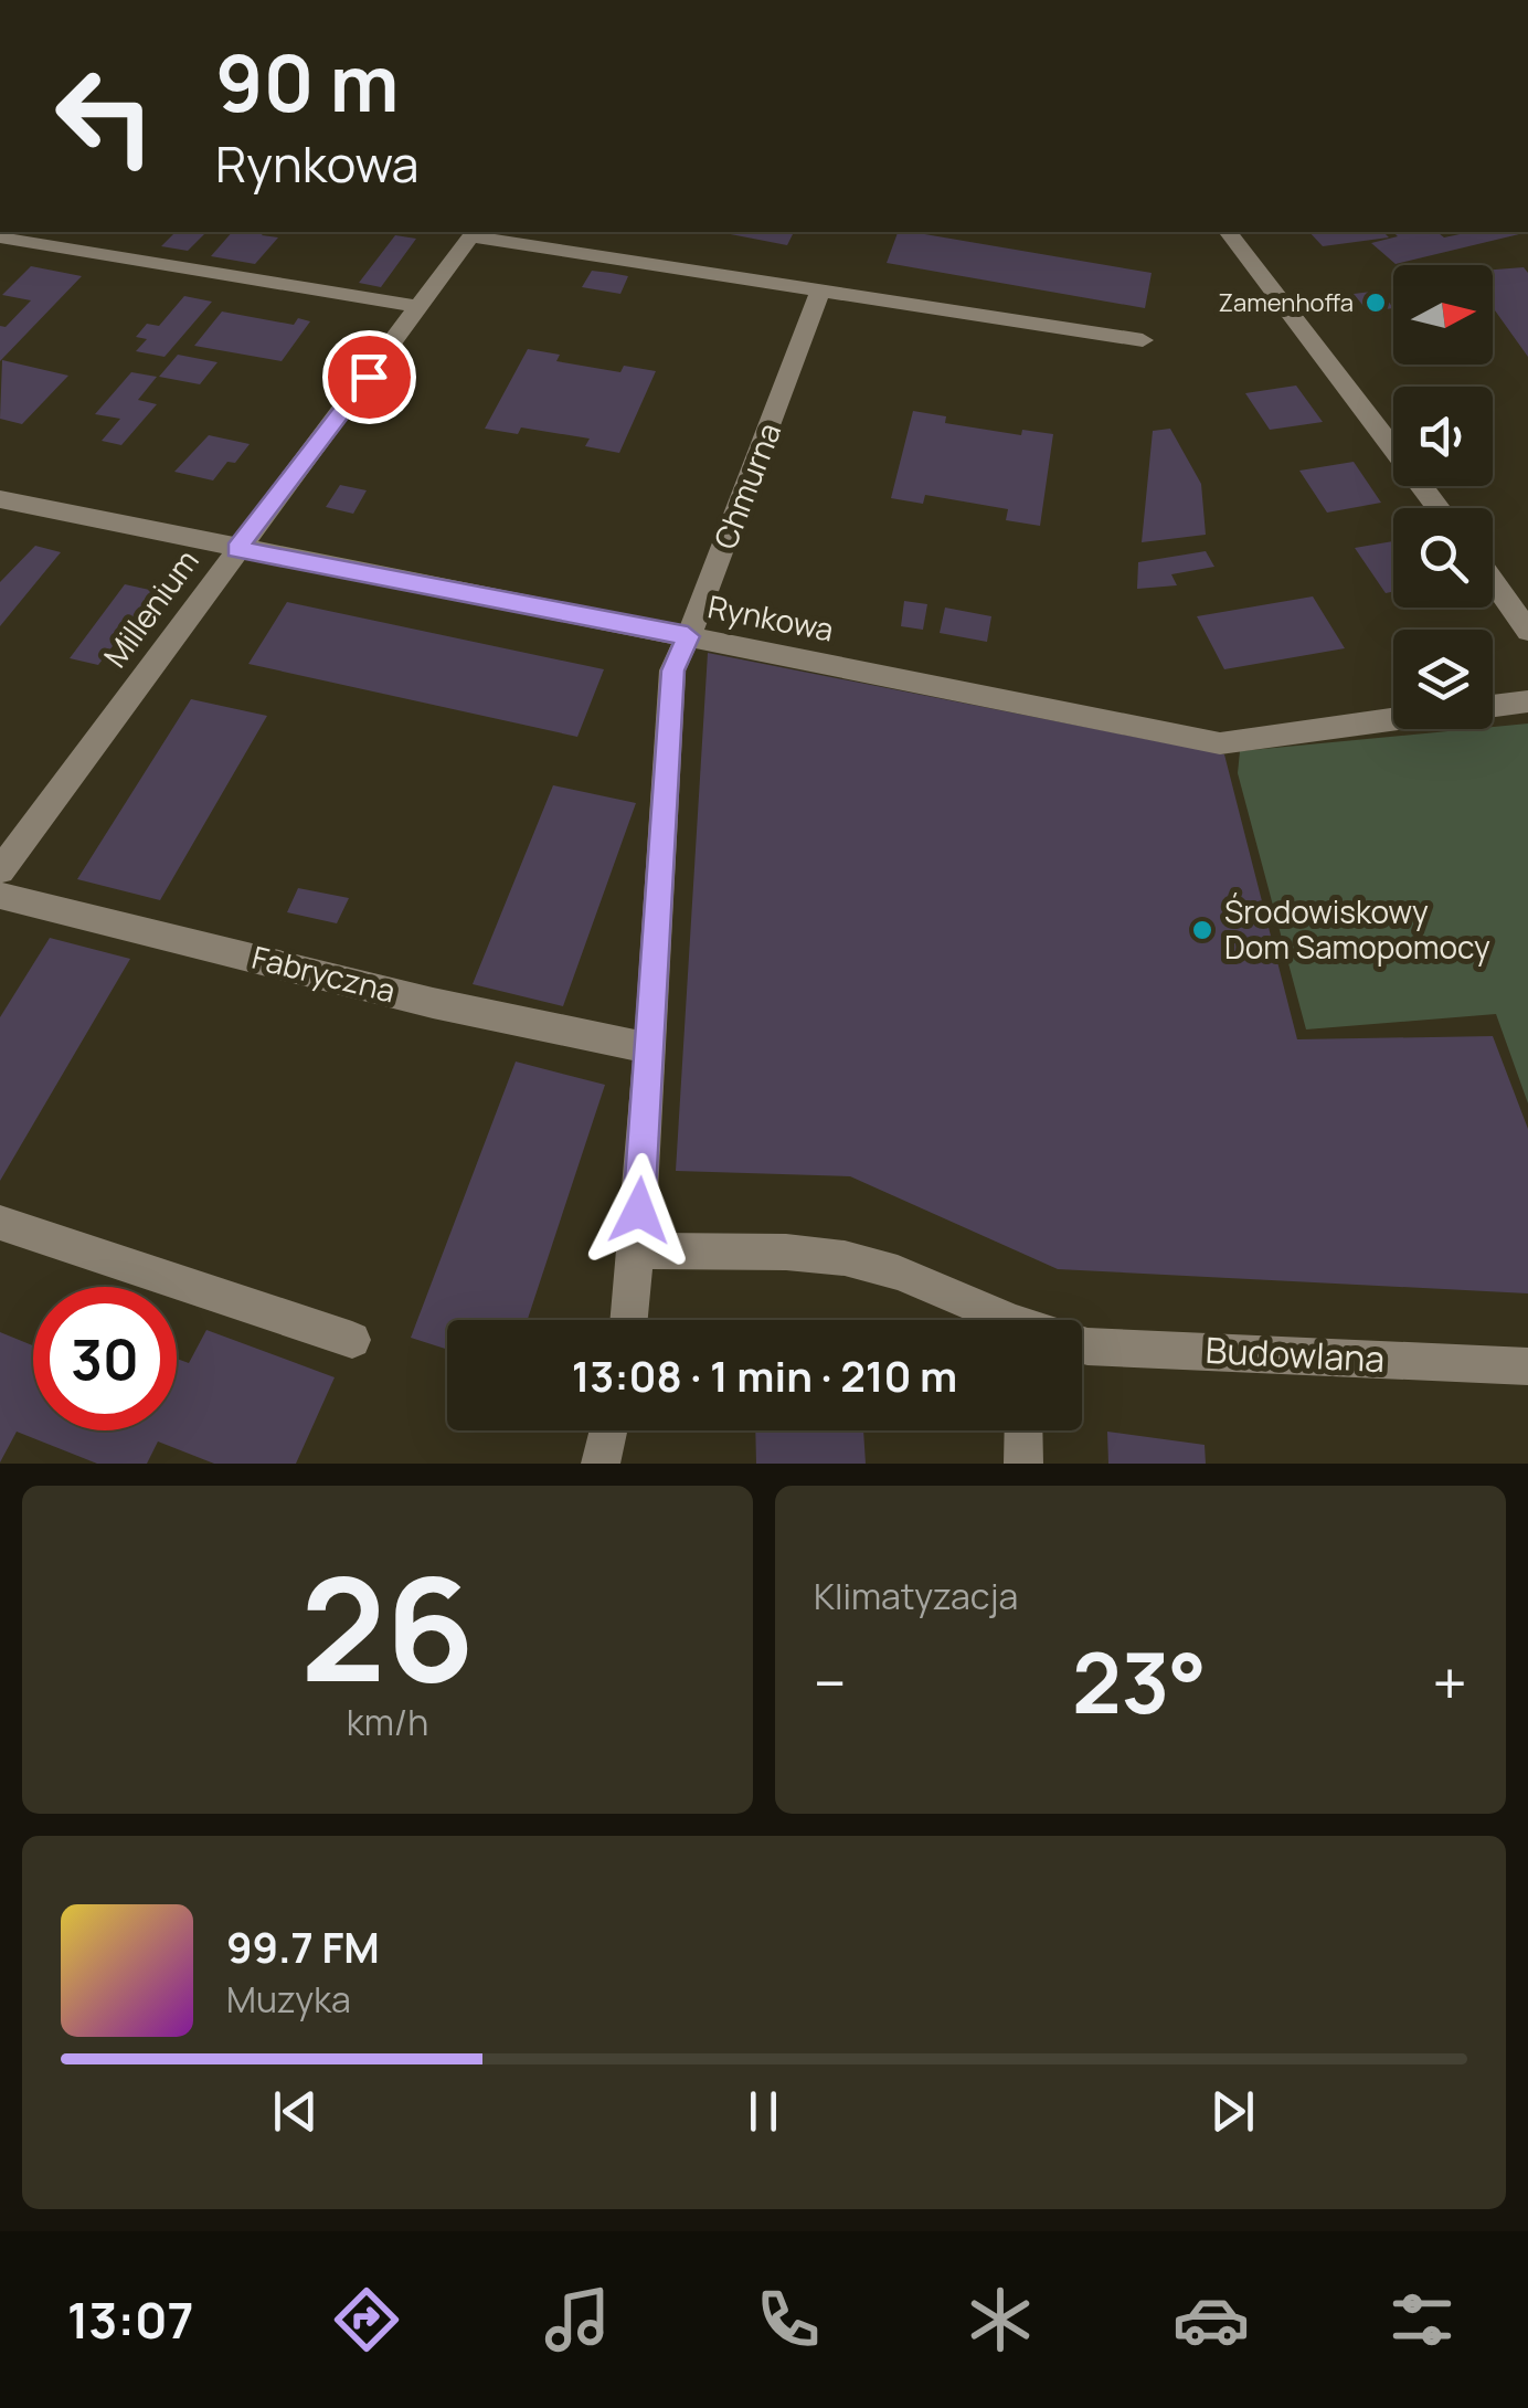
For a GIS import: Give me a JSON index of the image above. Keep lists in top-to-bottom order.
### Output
{
  "streets": {
    "street": [
      "Chmurna",
      "Millenium",
      "Rynkowa",
      "Fabryczna",
      "Budowlana"
    ]
  },
  "crossings": [
    ["Chmurna", "Rynkowa"],
    ["Chmurna", "Fabryczna"],
    ["Chmurna", "Budowlana"],
    ["Millenium", "Rynkowa"]
  ],
  "places": ["Zamenhoffa", "Środowiskowy Dom Samopomocy"],
  "north": "right",
  "page": {
    "turn": ["90 m", "Rynkowa"],
    "limit": "30",
    "trip": "13:08 · 1 min · 210 m",
    "tile": [
      ["26", "km/h"],
      "Klimatyzacja"
    ],
    "heat": ["−", "23°", "+"],
    "song": ["99.7 FM", "Muzyka"],
    "tabs": "13:07"
  }
}
